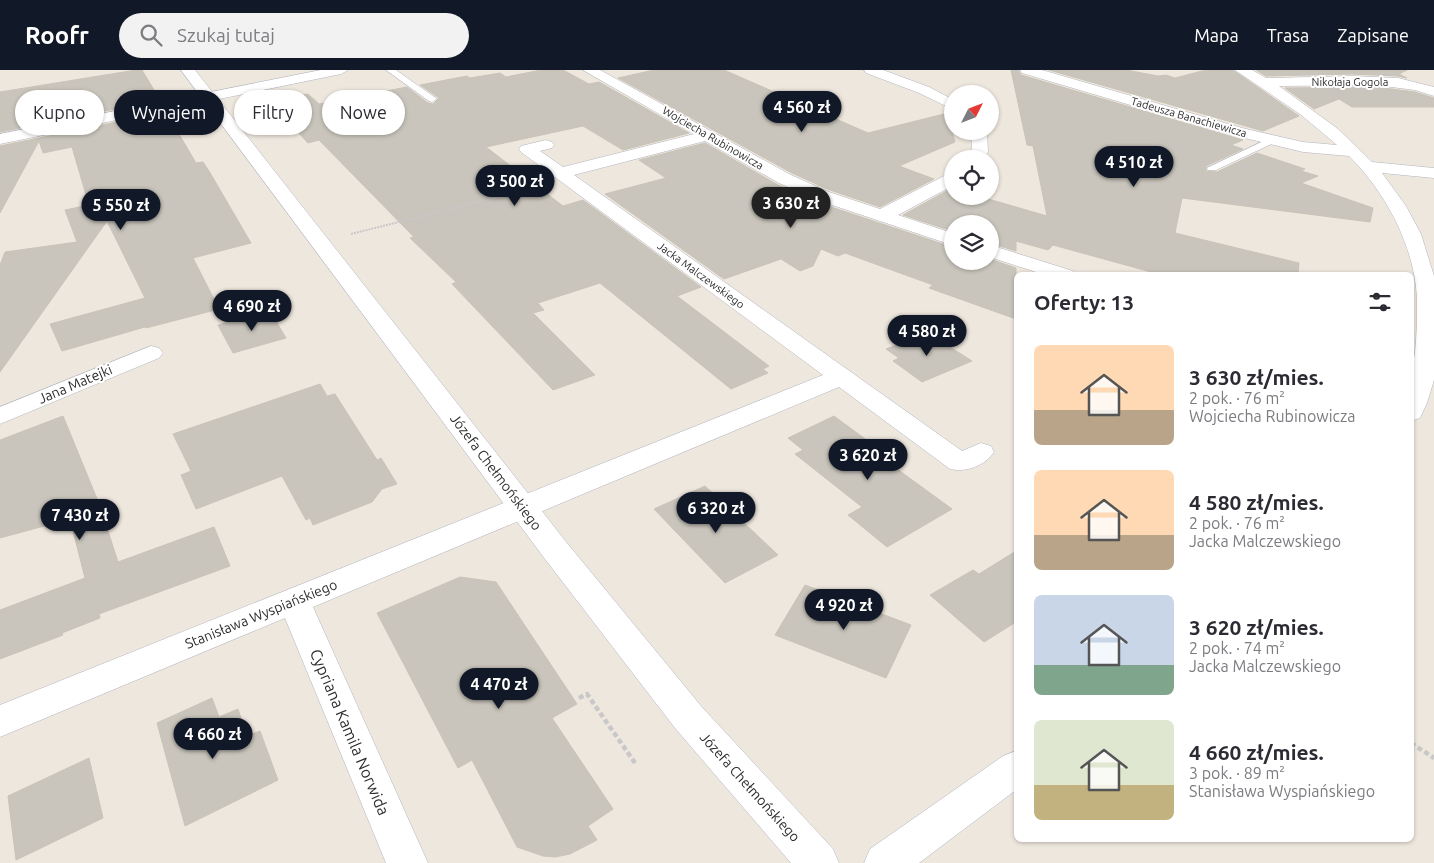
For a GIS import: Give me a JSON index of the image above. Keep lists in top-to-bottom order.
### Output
{
  "streets": {
    "street": [
      "Nikołaja Gogola",
      "Tadeusza Banachiewicza",
      "Wojciecha Rubinowicza",
      "Jacka Malczewskiego",
      "Jana Matejki",
      "Józefa Chełmońskiego",
      "Stanisława Wyspiańskiego",
      "Cypriana Kamila Norwida"
    ]
  },
  "crossings": [
    ["Józefa Chełmońskiego", "Stanisława Wyspiańskiego"],
    ["Stanisława Wyspiańskiego", "Cypriana Kamila Norwida"]
  ],
  "north": "top right",
  "page": {
    "header": "Roofr",
    "search": "Szukaj tutaj",
    "nav": ["Mapa", "Trasa", "Zapisane"],
    "chip": [
      "Kupno",
      "Wynajem",
      "Filtry",
      "Nowe"
    ],
    "price": [
      "4 560 zł",
      "4 510 zł",
      "3 500 zł",
      "3 630 zł",
      "5 550 zł",
      "4 690 zł",
      "4 580 zł",
      "3 620 zł",
      "6 320 zł",
      "7 430 zł",
      "4 920 zł",
      "4 470 zł",
      "4 660 zł"
    ],
    "heading": "Oferty: 13",
    "list": [
      {
        "name": "3 630 zł/mies.",
        "note": "2 pok. · 76 m² · Wojciecha Rubinowicza"
      },
      {
        "name": "4 580 zł/mies.",
        "note": "2 pok. · 76 m² · Jacka Malczewskiego"
      },
      {
        "name": "3 620 zł/mies.",
        "note": "2 pok. · 74 m² · Jacka Malczewskiego"
      },
      {
        "name": "4 660 zł/mies.",
        "note": "3 pok. · 89 m² · Stanisława Wyspiańskiego"
      }
    ]
  }
}
